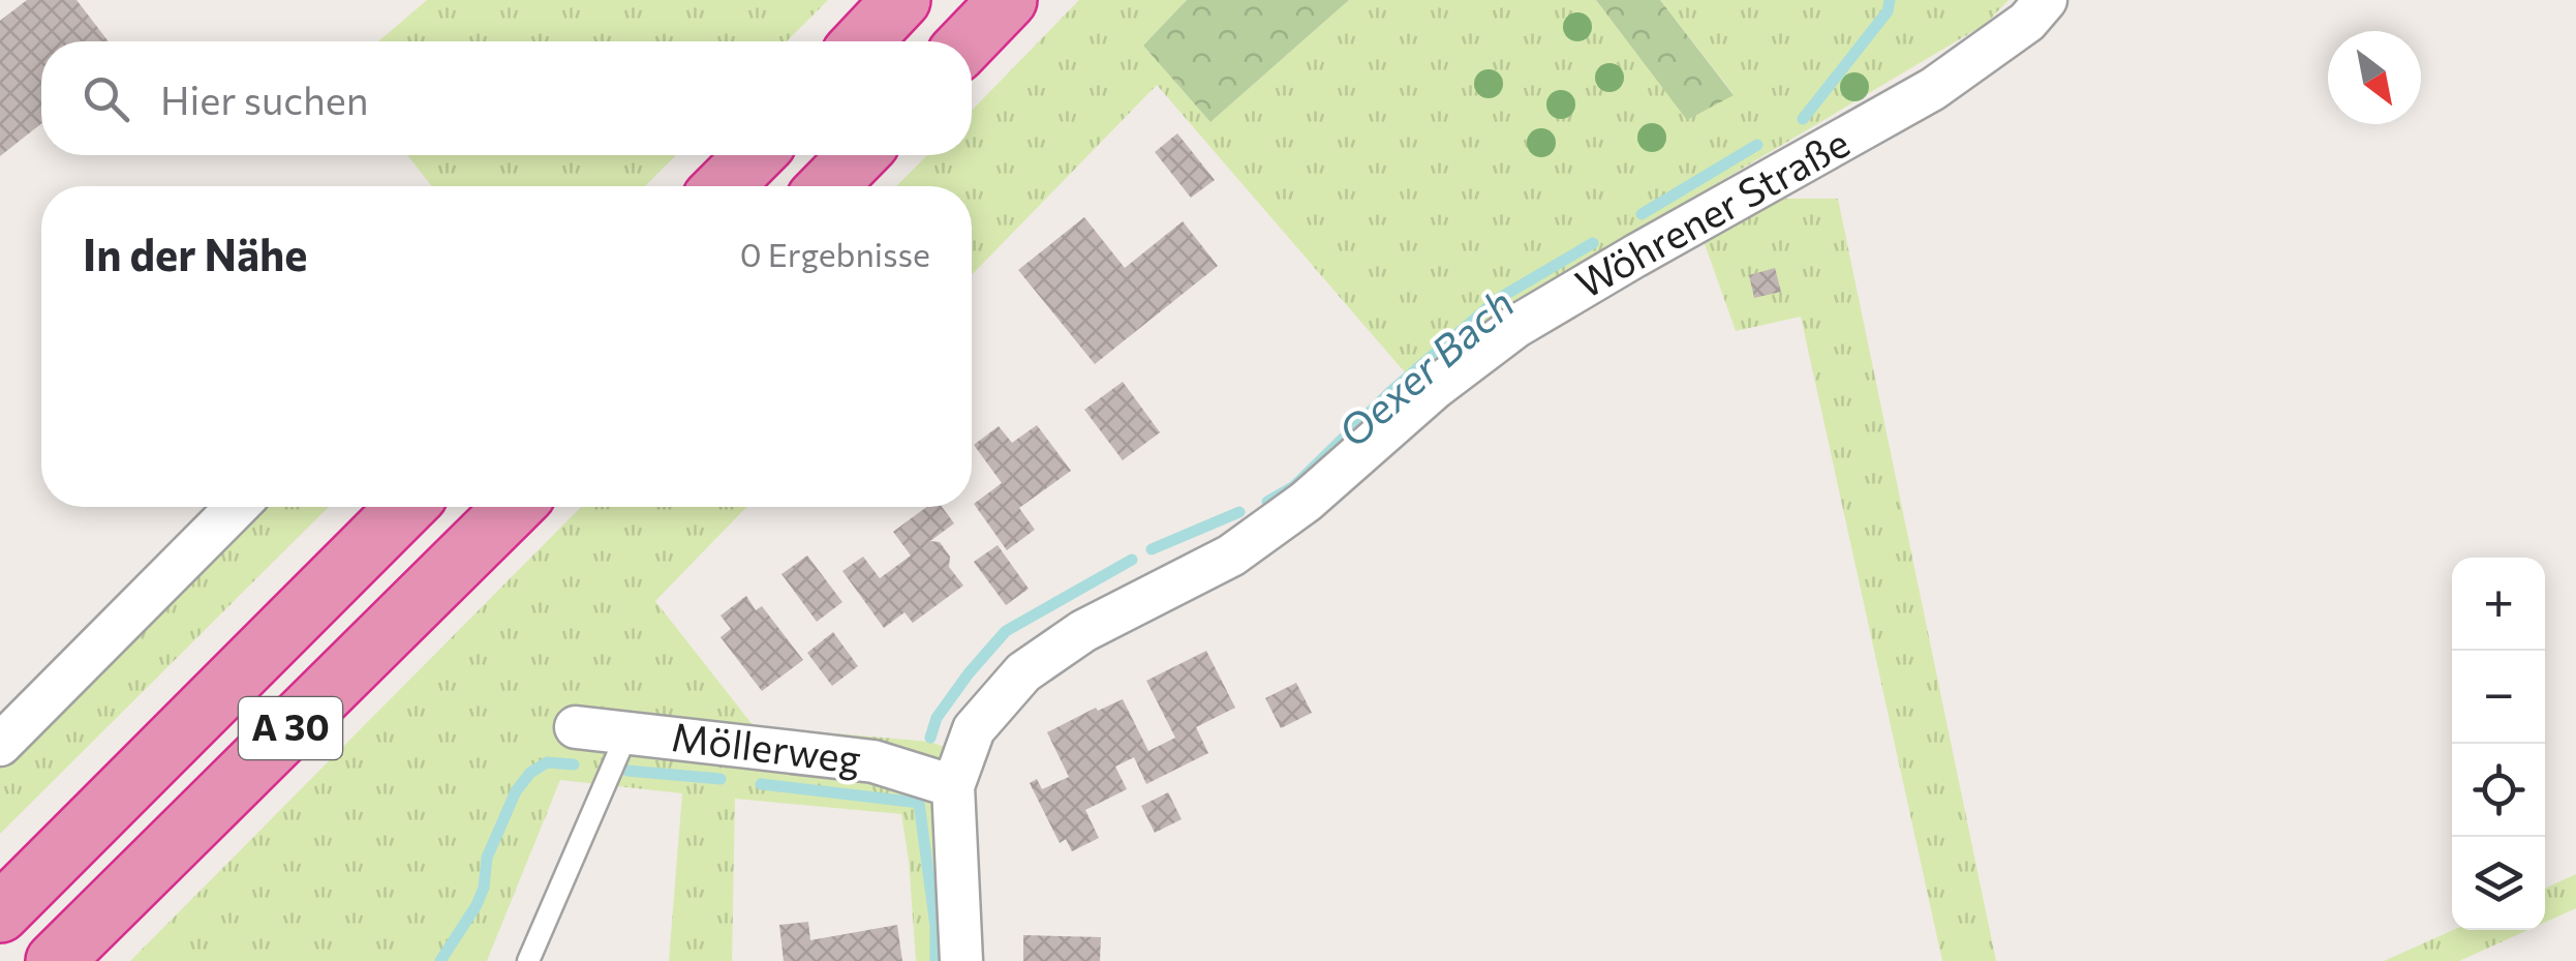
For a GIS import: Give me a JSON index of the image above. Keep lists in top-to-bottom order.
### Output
{
  "streets": {
    "highway": ["A 30"],
    "street": ["Wöhrener Straße", "Möllerweg"]
  },
  "crossings": [
    ["Wöhrener Straße", "Möllerweg"]
  ],
  "water": ["Oexer Bach"],
  "north": "bottom right",
  "page": {
    "search": "Hier suchen",
    "heading": ["In der Nähe", "0 Ergebnisse"],
    "map_buttons": ["+", "−"]
  }
}
